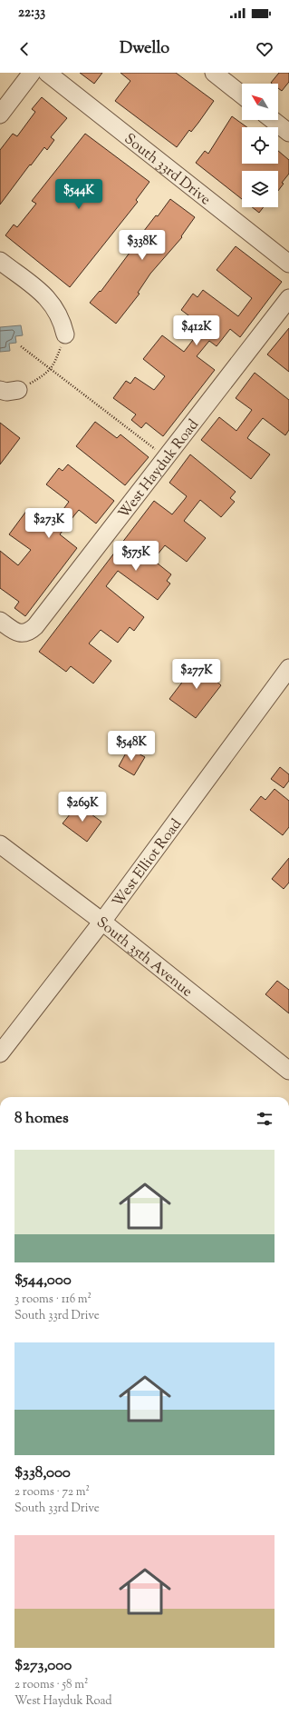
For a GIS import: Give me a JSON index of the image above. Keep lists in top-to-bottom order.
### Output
{
  "streets": {
    "street": [
      "South 33rd Drive",
      "West Hayduk Road",
      "West Elliot Road",
      "South 35th Avenue"
    ]
  },
  "crossings": [
    ["West Elliot Road", "South 35th Avenue"]
  ],
  "north": "top left",
  "page": {
    "status": "22:33",
    "header": "Dwello",
    "price": [
      "$544K",
      "$338K",
      "$412K",
      "$273K",
      "$575K",
      "$277K",
      "$548K",
      "$269K"
    ],
    "heading": "8 homes",
    "list": [
      {
        "name": "$544,000",
        "note": "3 rooms · 116 m² · South 33rd Drive"
      },
      {
        "name": "$338,000",
        "note": "2 rooms · 72 m² · South 33rd Drive"
      },
      {
        "name": "$273,000",
        "note": "2 rooms · 58 m² · West Hayduk Road"
      }
    ]
  }
}
